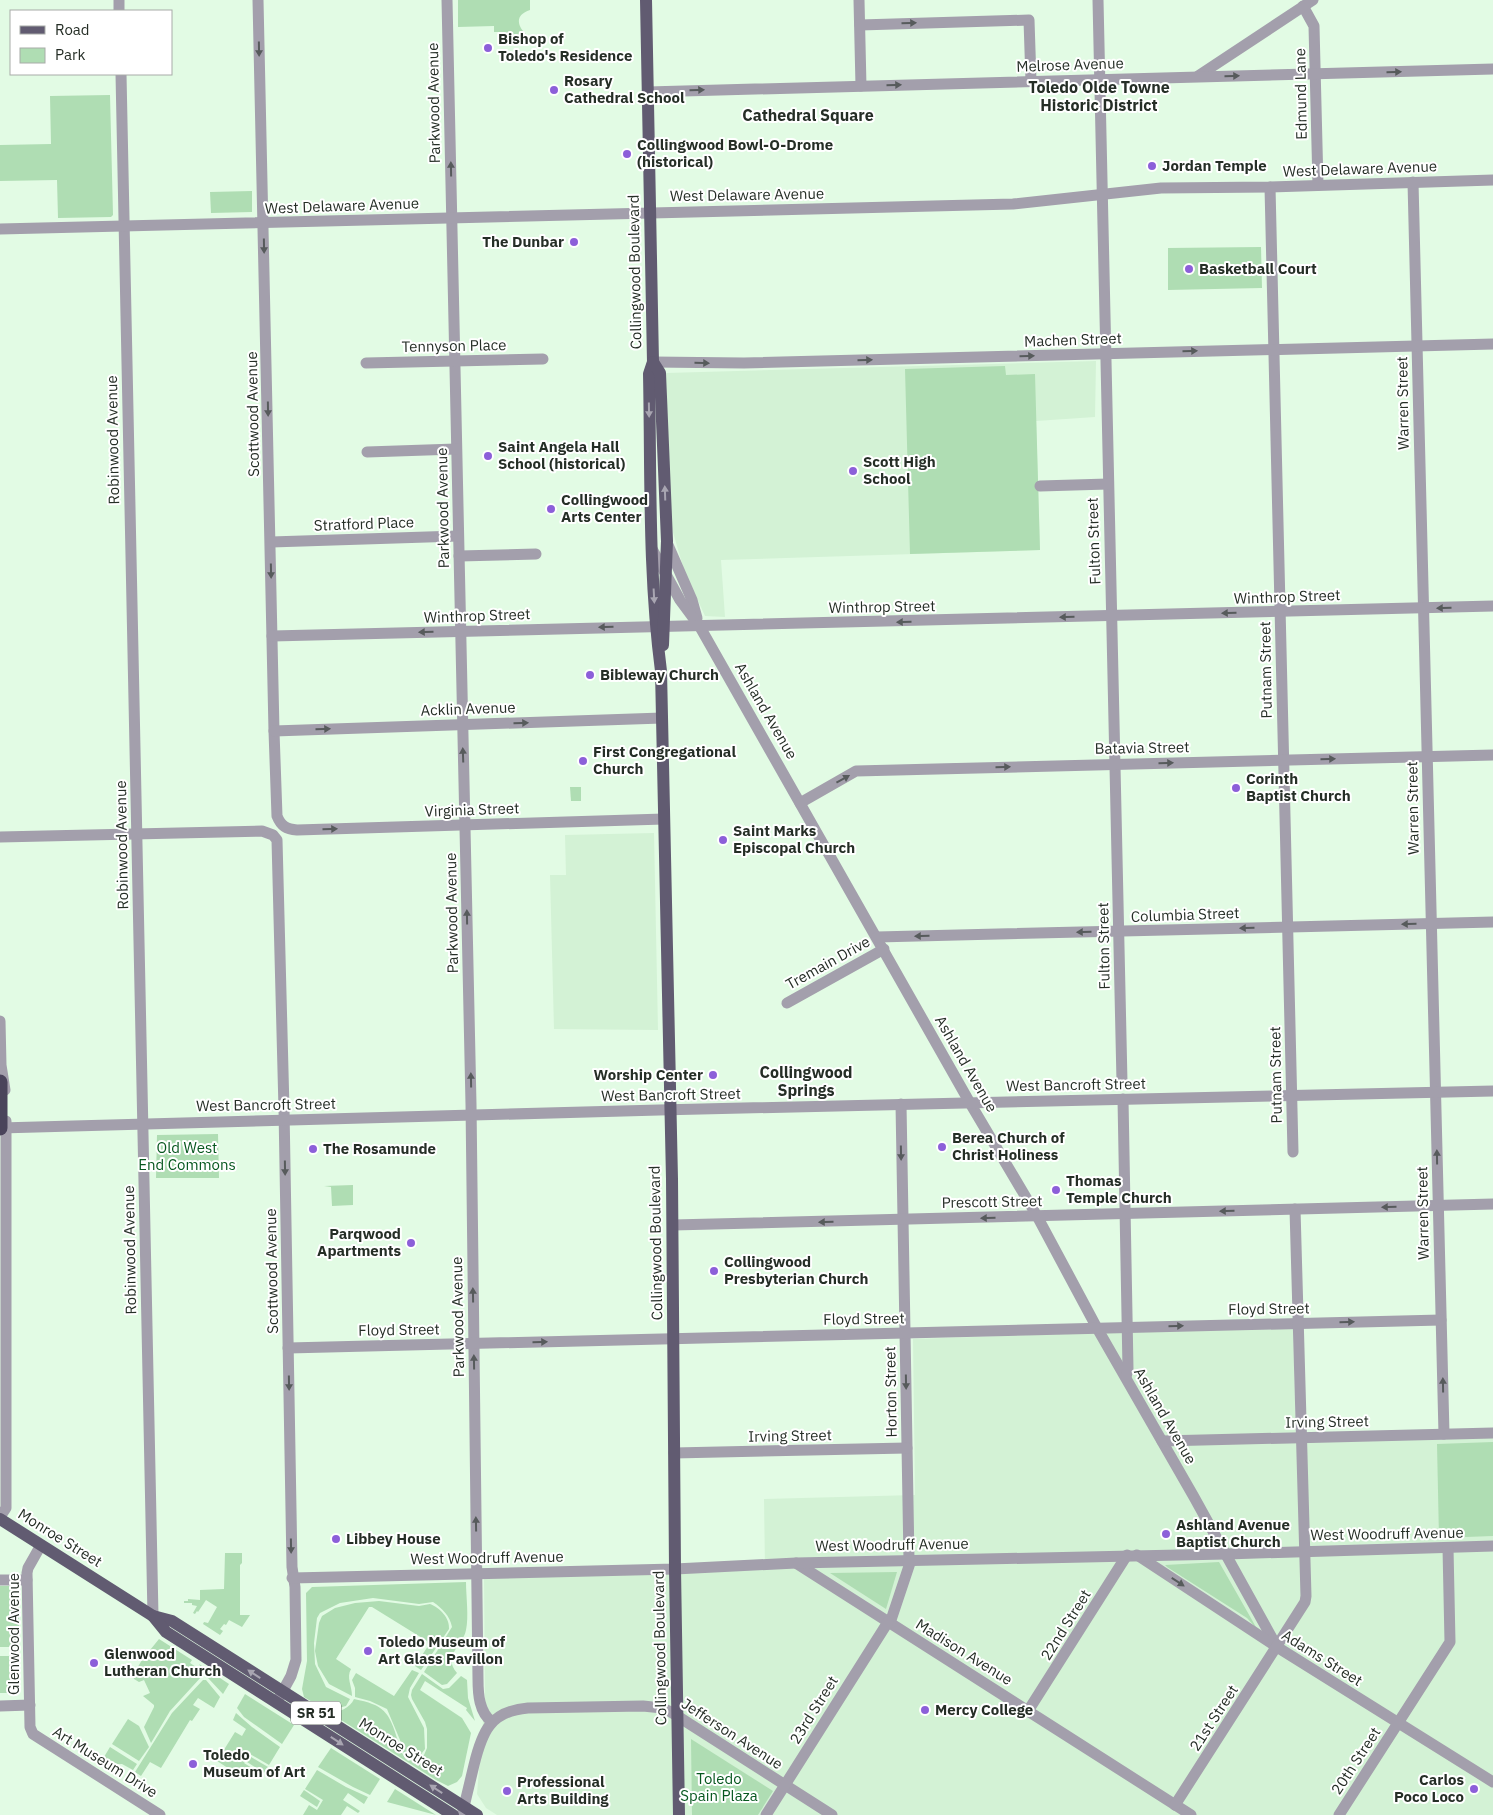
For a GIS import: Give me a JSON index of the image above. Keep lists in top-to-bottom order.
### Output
{
  "streets": {
    "main road": ["Collingwood Boulevard", "Monroe Street", "SR 51"],
    "street": [
      "Melrose Avenue",
      "Edmund Lane",
      "Parkwood Avenue",
      "West Delaware Avenue",
      "Machen Street",
      "Tennyson Place",
      "Warren Street",
      "Scottwood Avenue",
      "Robinwood Avenue",
      "Stratford Place",
      "Fulton Street",
      "Winthrop Street",
      "Putnam Street",
      "Acklin Avenue",
      "Ashland Avenue",
      "Batavia Street",
      "Virginia Street",
      "Columbia Street",
      "Tremain Drive",
      "West Bancroft Street",
      "Prescott Street",
      "Floyd Street",
      "Horton Street",
      "Irving Street",
      "West Woodruff Avenue",
      "22nd Street",
      "Glenwood Avenue",
      "Madison Avenue",
      "Adams Street",
      "23rd Street",
      "21st Street",
      "Jefferson Avenue",
      "20th Street",
      "Art Museum Drive"
    ]
  },
  "crossings": [
    ["Melrose Avenue", "Edmund Lane"],
    ["Melrose Avenue", "Collingwood Boulevard"],
    ["Melrose Avenue", "Fulton Street"],
    ["Edmund Lane", "West Delaware Avenue"],
    ["Parkwood Avenue", "West Delaware Avenue"],
    ["Parkwood Avenue", "Tennyson Place"],
    ["Parkwood Avenue", "Stratford Place"],
    ["Parkwood Avenue", "Winthrop Street"],
    ["Parkwood Avenue", "Acklin Avenue"],
    ["Parkwood Avenue", "Virginia Street"],
    ["Parkwood Avenue", "West Bancroft Street"],
    ["Parkwood Avenue", "Floyd Street"],
    ["Parkwood Avenue", "West Woodruff Avenue"],
    ["Parkwood Avenue", "Jefferson Avenue"],
    ["West Delaware Avenue", "Collingwood Boulevard"],
    ["West Delaware Avenue", "Warren Street"],
    ["West Delaware Avenue", "Scottwood Avenue"],
    ["West Delaware Avenue", "Robinwood Avenue"],
    ["West Delaware Avenue", "Fulton Street"],
    ["West Delaware Avenue", "Putnam Street"],
    ["Collingwood Boulevard", "Machen Street"],
    ["Collingwood Boulevard", "Winthrop Street"],
    ["Collingwood Boulevard", "Acklin Avenue"],
    ["Collingwood Boulevard", "Ashland Avenue"],
    ["Collingwood Boulevard", "Virginia Street"],
    ["Collingwood Boulevard", "West Bancroft Street"],
    ["Collingwood Boulevard", "Prescott Street"],
    ["Collingwood Boulevard", "Floyd Street"],
    ["Collingwood Boulevard", "Irving Street"],
    ["Collingwood Boulevard", "West Woodruff Avenue"],
    ["Collingwood Boulevard", "Jefferson Avenue"],
    ["Machen Street", "Warren Street"],
    ["Machen Street", "Fulton Street"],
    ["Machen Street", "Putnam Street"],
    ["Warren Street", "Winthrop Street"],
    ["Warren Street", "Batavia Street"],
    ["Warren Street", "Columbia Street"],
    ["Warren Street", "West Bancroft Street"],
    ["Warren Street", "Prescott Street"],
    ["Warren Street", "Floyd Street"],
    ["Warren Street", "Irving Street"],
    ["Scottwood Avenue", "Robinwood Avenue"],
    ["Scottwood Avenue", "Stratford Place"],
    ["Scottwood Avenue", "Winthrop Street"],
    ["Scottwood Avenue", "Acklin Avenue"],
    ["Scottwood Avenue", "Virginia Street"],
    ["Scottwood Avenue", "West Bancroft Street"],
    ["Scottwood Avenue", "Floyd Street"],
    ["Scottwood Avenue", "West Woodruff Avenue"],
    ["Scottwood Avenue", "Monroe Street"],
    ["Robinwood Avenue", "West Bancroft Street"],
    ["Robinwood Avenue", "Monroe Street"],
    ["Fulton Street", "Winthrop Street"],
    ["Fulton Street", "Batavia Street"],
    ["Fulton Street", "Columbia Street"],
    ["Winthrop Street", "Putnam Street"],
    ["Winthrop Street", "Ashland Avenue"],
    ["Putnam Street", "Batavia Street"],
    ["Putnam Street", "Columbia Street"],
    ["Putnam Street", "West Bancroft Street"],
    ["Ashland Avenue", "Batavia Street"],
    ["Ashland Avenue", "Columbia Street"],
    ["Ashland Avenue", "Tremain Drive"],
    ["Ashland Avenue", "West Bancroft Street"],
    ["Ashland Avenue", "Prescott Street"],
    ["Ashland Avenue", "Floyd Street"],
    ["Ashland Avenue", "Irving Street"],
    ["Ashland Avenue", "West Woodruff Avenue"],
    ["Ashland Avenue", "Adams Street"],
    ["Ashland Avenue", "21st Street"],
    ["West Bancroft Street", "Horton Street"],
    ["Prescott Street", "Horton Street"],
    ["Floyd Street", "Horton Street"],
    ["Horton Street", "Irving Street"],
    ["Horton Street", "West Woodruff Avenue"],
    ["Horton Street", "23rd Street"],
    ["West Woodruff Avenue", "22nd Street"],
    ["West Woodruff Avenue", "Madison Avenue"],
    ["West Woodruff Avenue", "Adams Street"],
    ["West Woodruff Avenue", "23rd Street"],
    ["Monroe Street", "Glenwood Avenue"],
    ["22nd Street", "Madison Avenue"],
    ["22nd Street", "Adams Street"],
    ["Glenwood Avenue", "Art Museum Drive"],
    ["Madison Avenue", "23rd Street"],
    ["Madison Avenue", "21st Street"],
    ["Adams Street", "21st Street"],
    ["Adams Street", "20th Street"],
    ["23rd Street", "Jefferson Avenue"]
  ],
  "one_way": [
    "Melrose Avenue",
    "Parkwood Avenue",
    "Machen Street",
    "Scottwood Avenue",
    "Winthrop Street",
    "Acklin Avenue",
    "Batavia Street",
    "Virginia Street",
    "Columbia Street",
    "Prescott Street",
    "Floyd Street",
    "Horton Street",
    "Adams Street"
  ],
  "districts": ["Toledo Olde Towne Historic District", "Cathedral Square", "Collingwood Springs"],
  "parks": ["Old West End Commons", "Toledo Spain Plaza"],
  "places": [
    "Bishop of Toledo's Residence",
    "Rosary Cathedral School",
    "Collingwood Bowl-O-Drome (historical)",
    "Jordan Temple",
    "The Dunbar",
    "Basketball Court",
    "Saint Angela Hall School (historical)",
    "Scott High School",
    "Collingwood Arts Center",
    "Bibleway Church",
    "First Congregational Church",
    "Corinth Baptist Church",
    "Saint Marks Episcopal Church",
    "Worship Center",
    "Berea Church of Christ Holiness",
    "The Rosamunde",
    "Thomas Temple Church",
    "Parqwood Apartments",
    "Collingwood Presbyterian Church",
    "Ashland Avenue Baptist Church",
    "Libbey House",
    "Toledo Museum of Art Glass Pavillon",
    "Glenwood Lutheran Church",
    "Mercy College",
    "Toledo Museum of Art",
    "Carlos Poco Loco",
    "Professional Arts Building"
  ],
  "legend": ["Road", "Park"]
}
